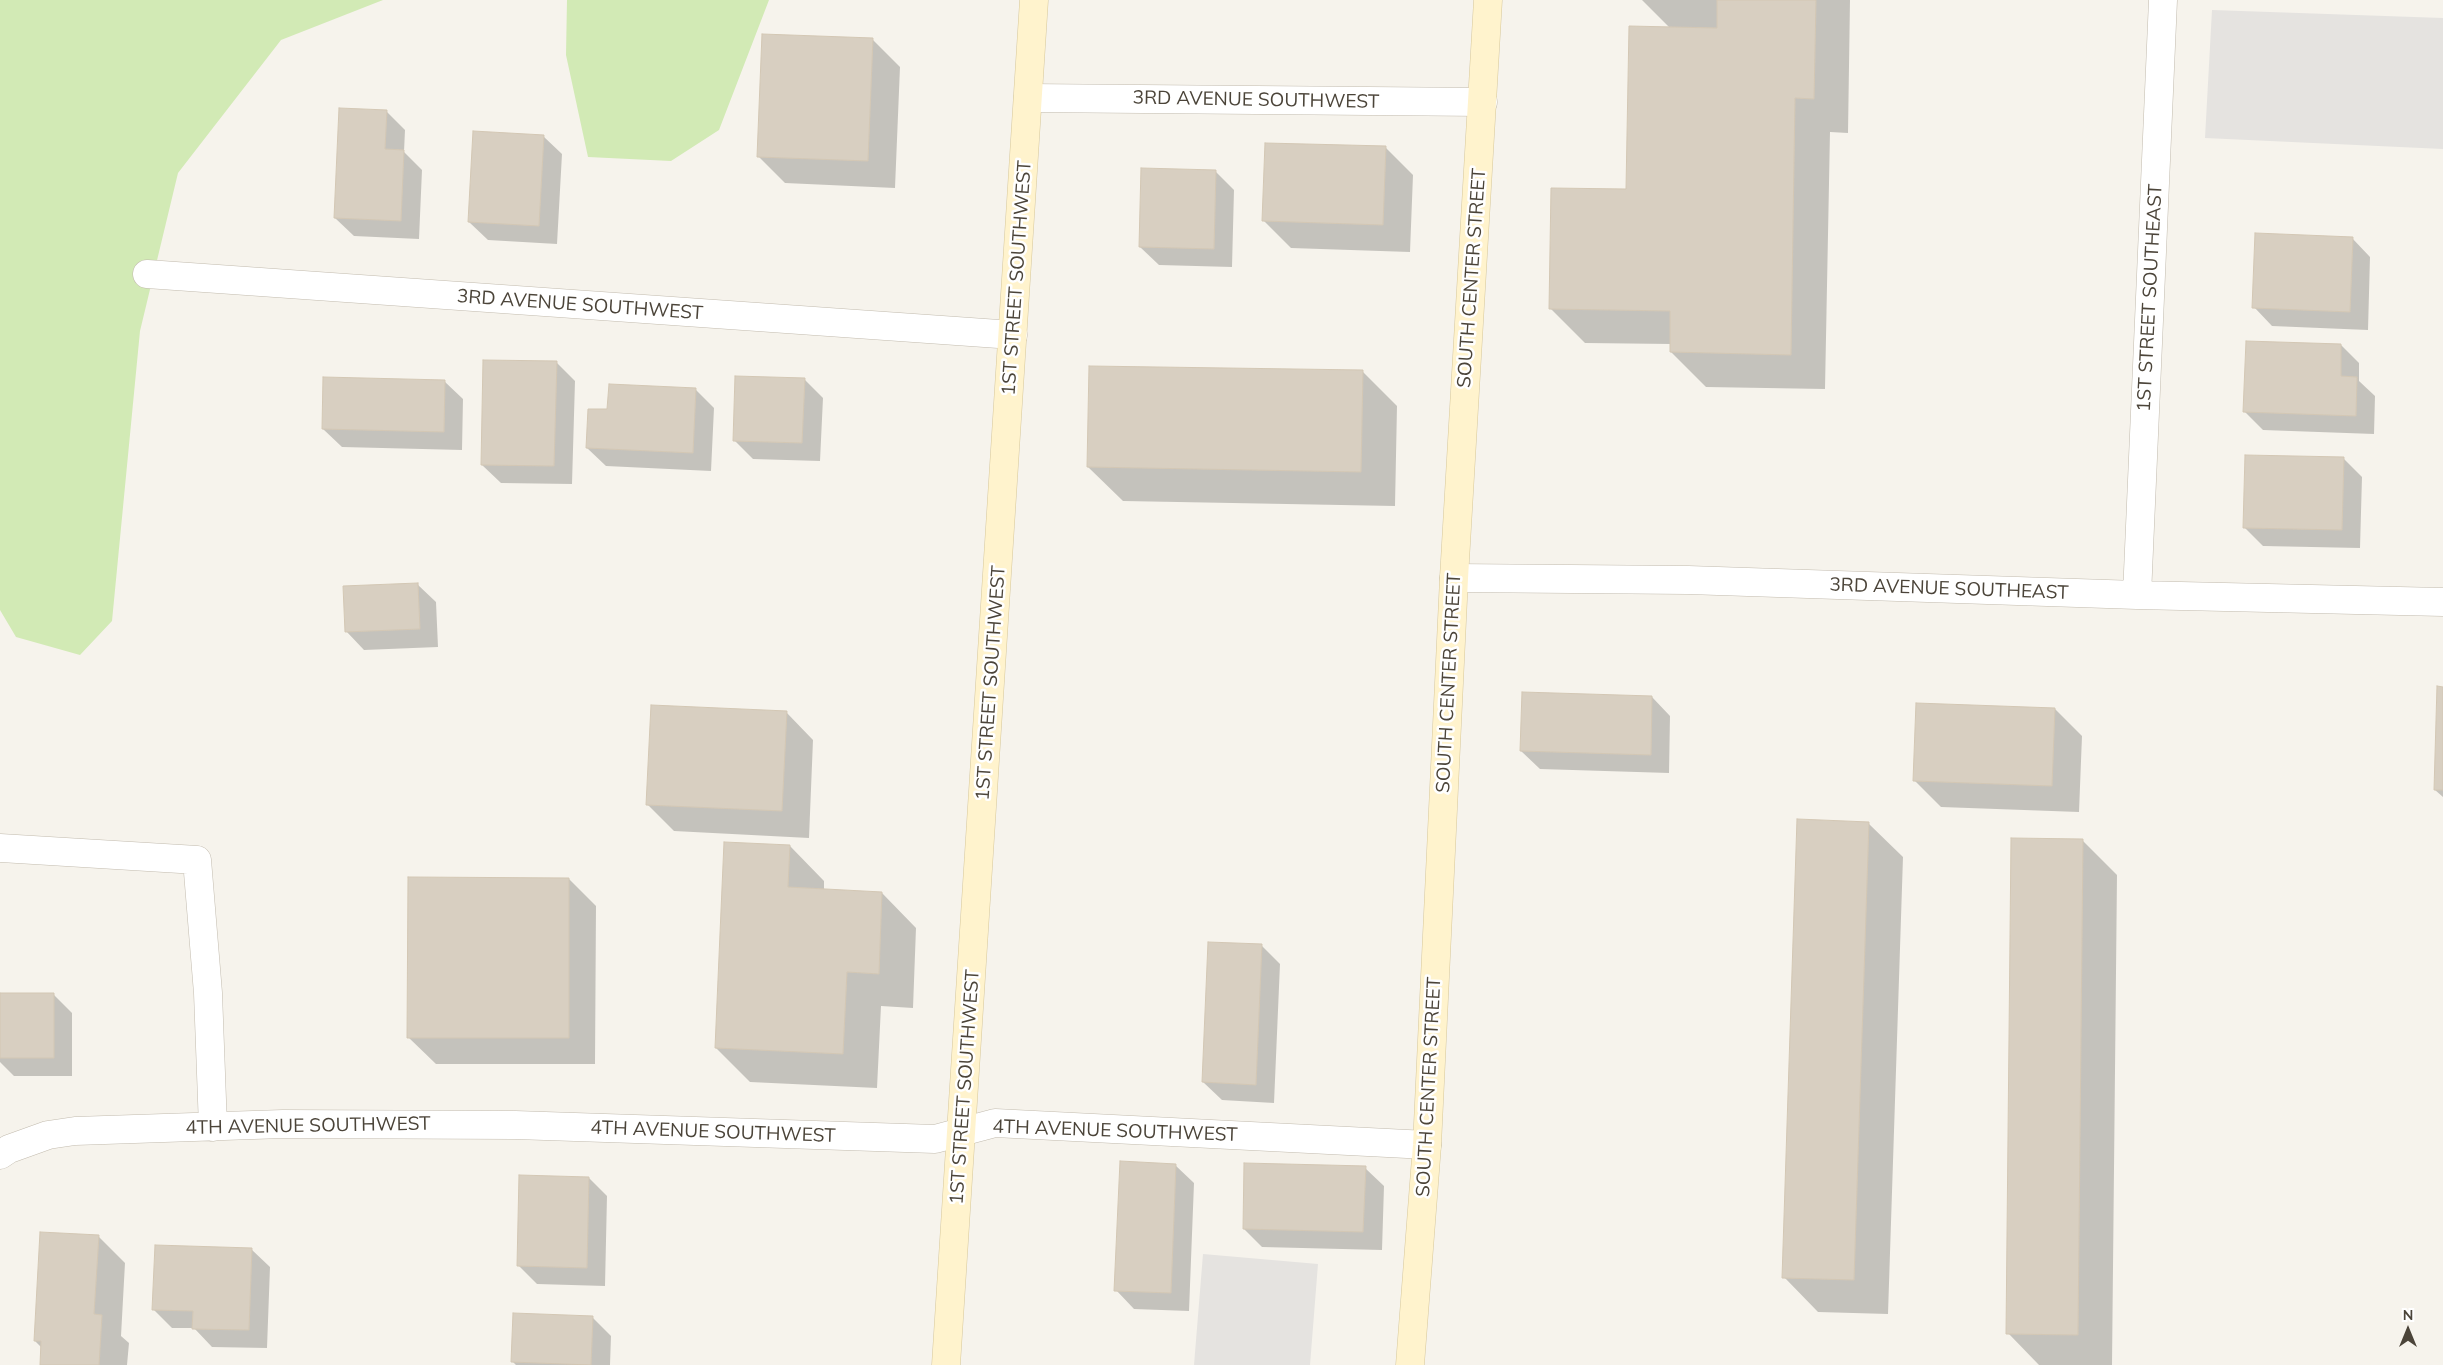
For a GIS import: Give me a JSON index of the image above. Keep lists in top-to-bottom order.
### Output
{
  "streets": {
    "street": [
      "3RD AVENUE SOUTHWEST",
      "1ST STREET SOUTHWEST",
      "SOUTH CENTER STREET",
      "1ST STREET SOUTHEAST",
      "3RD AVENUE SOUTHEAST",
      "4TH AVENUE SOUTHWEST"
    ]
  },
  "crossings": [
    ["3RD AVENUE SOUTHWEST", "1ST STREET SOUTHWEST"],
    ["3RD AVENUE SOUTHWEST", "SOUTH CENTER STREET"],
    ["1ST STREET SOUTHWEST", "4TH AVENUE SOUTHWEST"],
    ["SOUTH CENTER STREET", "3RD AVENUE SOUTHEAST"],
    ["SOUTH CENTER STREET", "4TH AVENUE SOUTHWEST"],
    ["1ST STREET SOUTHEAST", "3RD AVENUE SOUTHEAST"]
  ],
  "north": "top"
}
